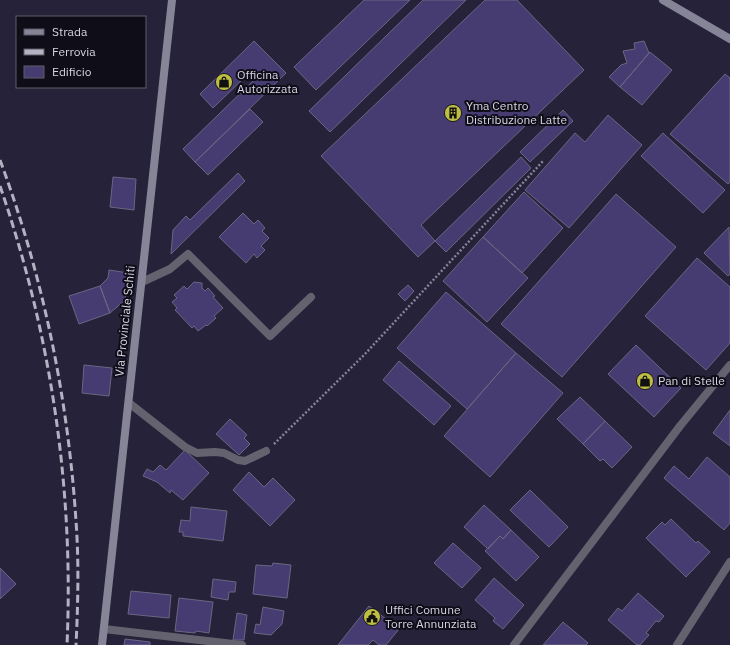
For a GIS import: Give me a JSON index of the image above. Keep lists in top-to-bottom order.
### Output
{
  "streets": {
    "street": ["Via Provinciale Schiti"]
  },
  "places": {
    "shop": ["Officina Autorizzata", "Pan di Stelle"],
    "building": ["Yma Centro Distribuzione Latte"],
    "public building": ["Uffici Comune Torre Annunziata"]
  },
  "legend": ["Strada", "Ferrovia", "Edificio"]
}
